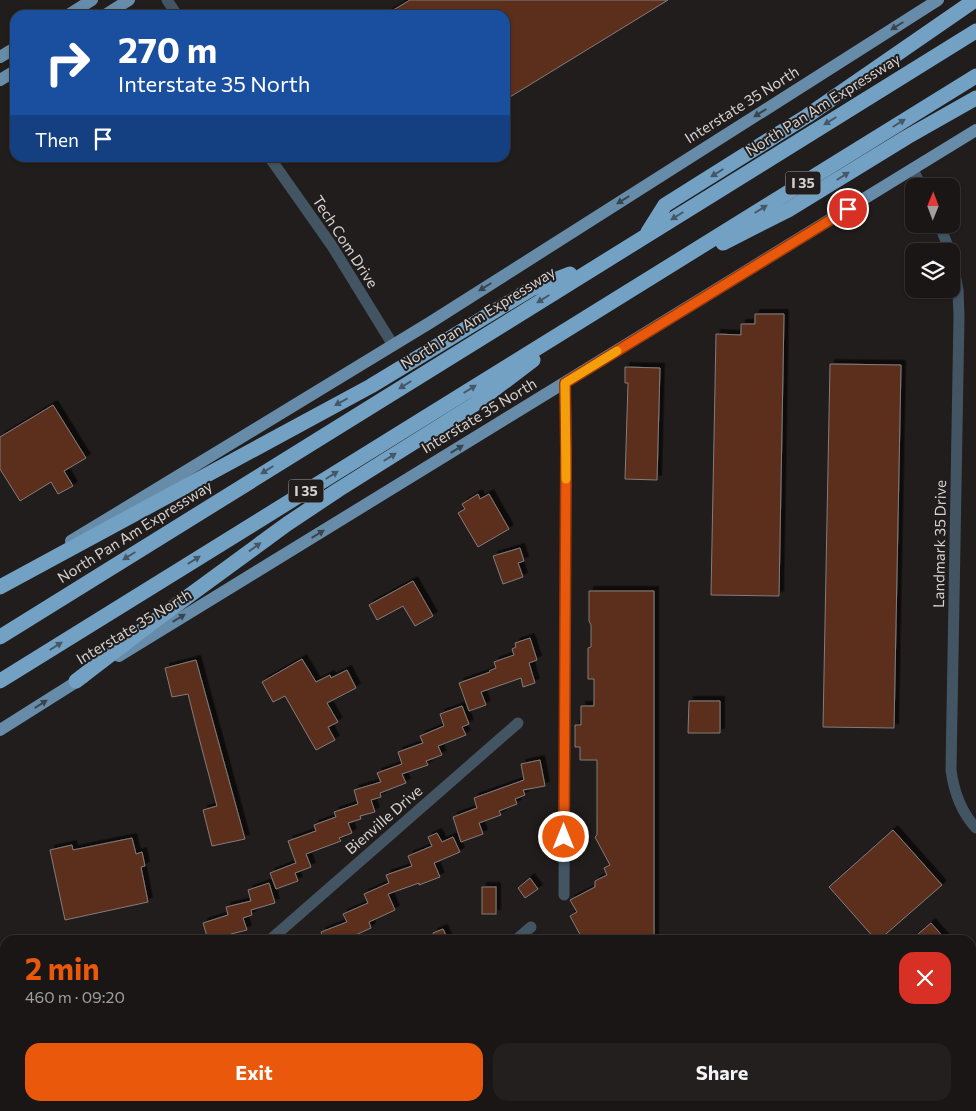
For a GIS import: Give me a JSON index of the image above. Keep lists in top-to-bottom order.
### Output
{
  "streets": {
    "highway": ["North Pan Am Expressway", "I 35"],
    "main road": ["Interstate 35 North"],
    "street": ["Tech Com Drive", "Landmark 35 Drive", "Bienville Drive"]
  },
  "crossings": [
    ["Interstate 35 North", "Tech Com Drive"]
  ],
  "north": "top",
  "page": {
    "turn": ["270 m", "Interstate 35 North"],
    "then": "Then",
    "heading": ["2 min", "460 m · 09:20"],
    "buttons": ["Exit", "Share"]
  }
}
